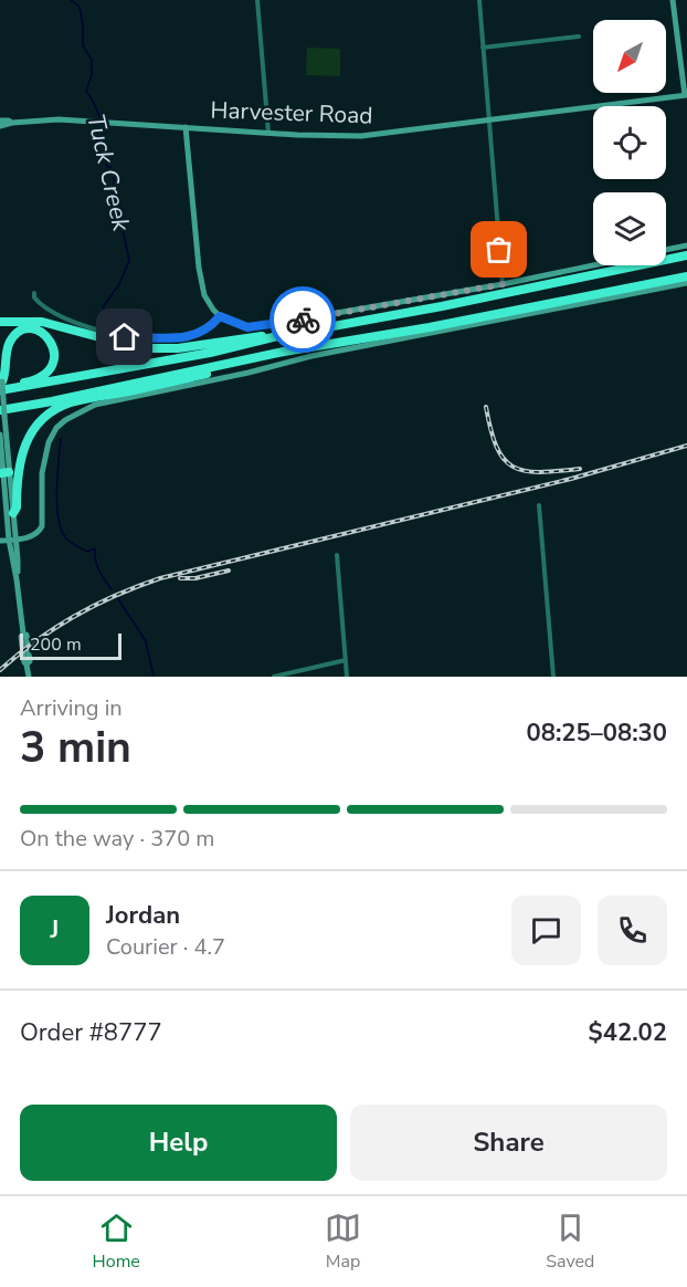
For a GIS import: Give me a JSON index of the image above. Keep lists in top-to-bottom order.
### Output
{
  "streets": {
    "street": ["Harvester Road"]
  },
  "water": ["Tuck Creek"],
  "scale_bar": "200 m",
  "north": "bottom left",
  "page": {
    "scale": "200 m",
    "heading": ["3 min", "Arriving in", "08:25–08:30"],
    "panel": [
      "Jordan",
      "Courier · 4.7",
      "Order #8777",
      "$42.02"
    ],
    "bar": "On the way · 370 m",
    "round": "J",
    "buttons": ["Help", "Share"],
    "tabs": ["Home", "Map", "Saved"]
  }
}
